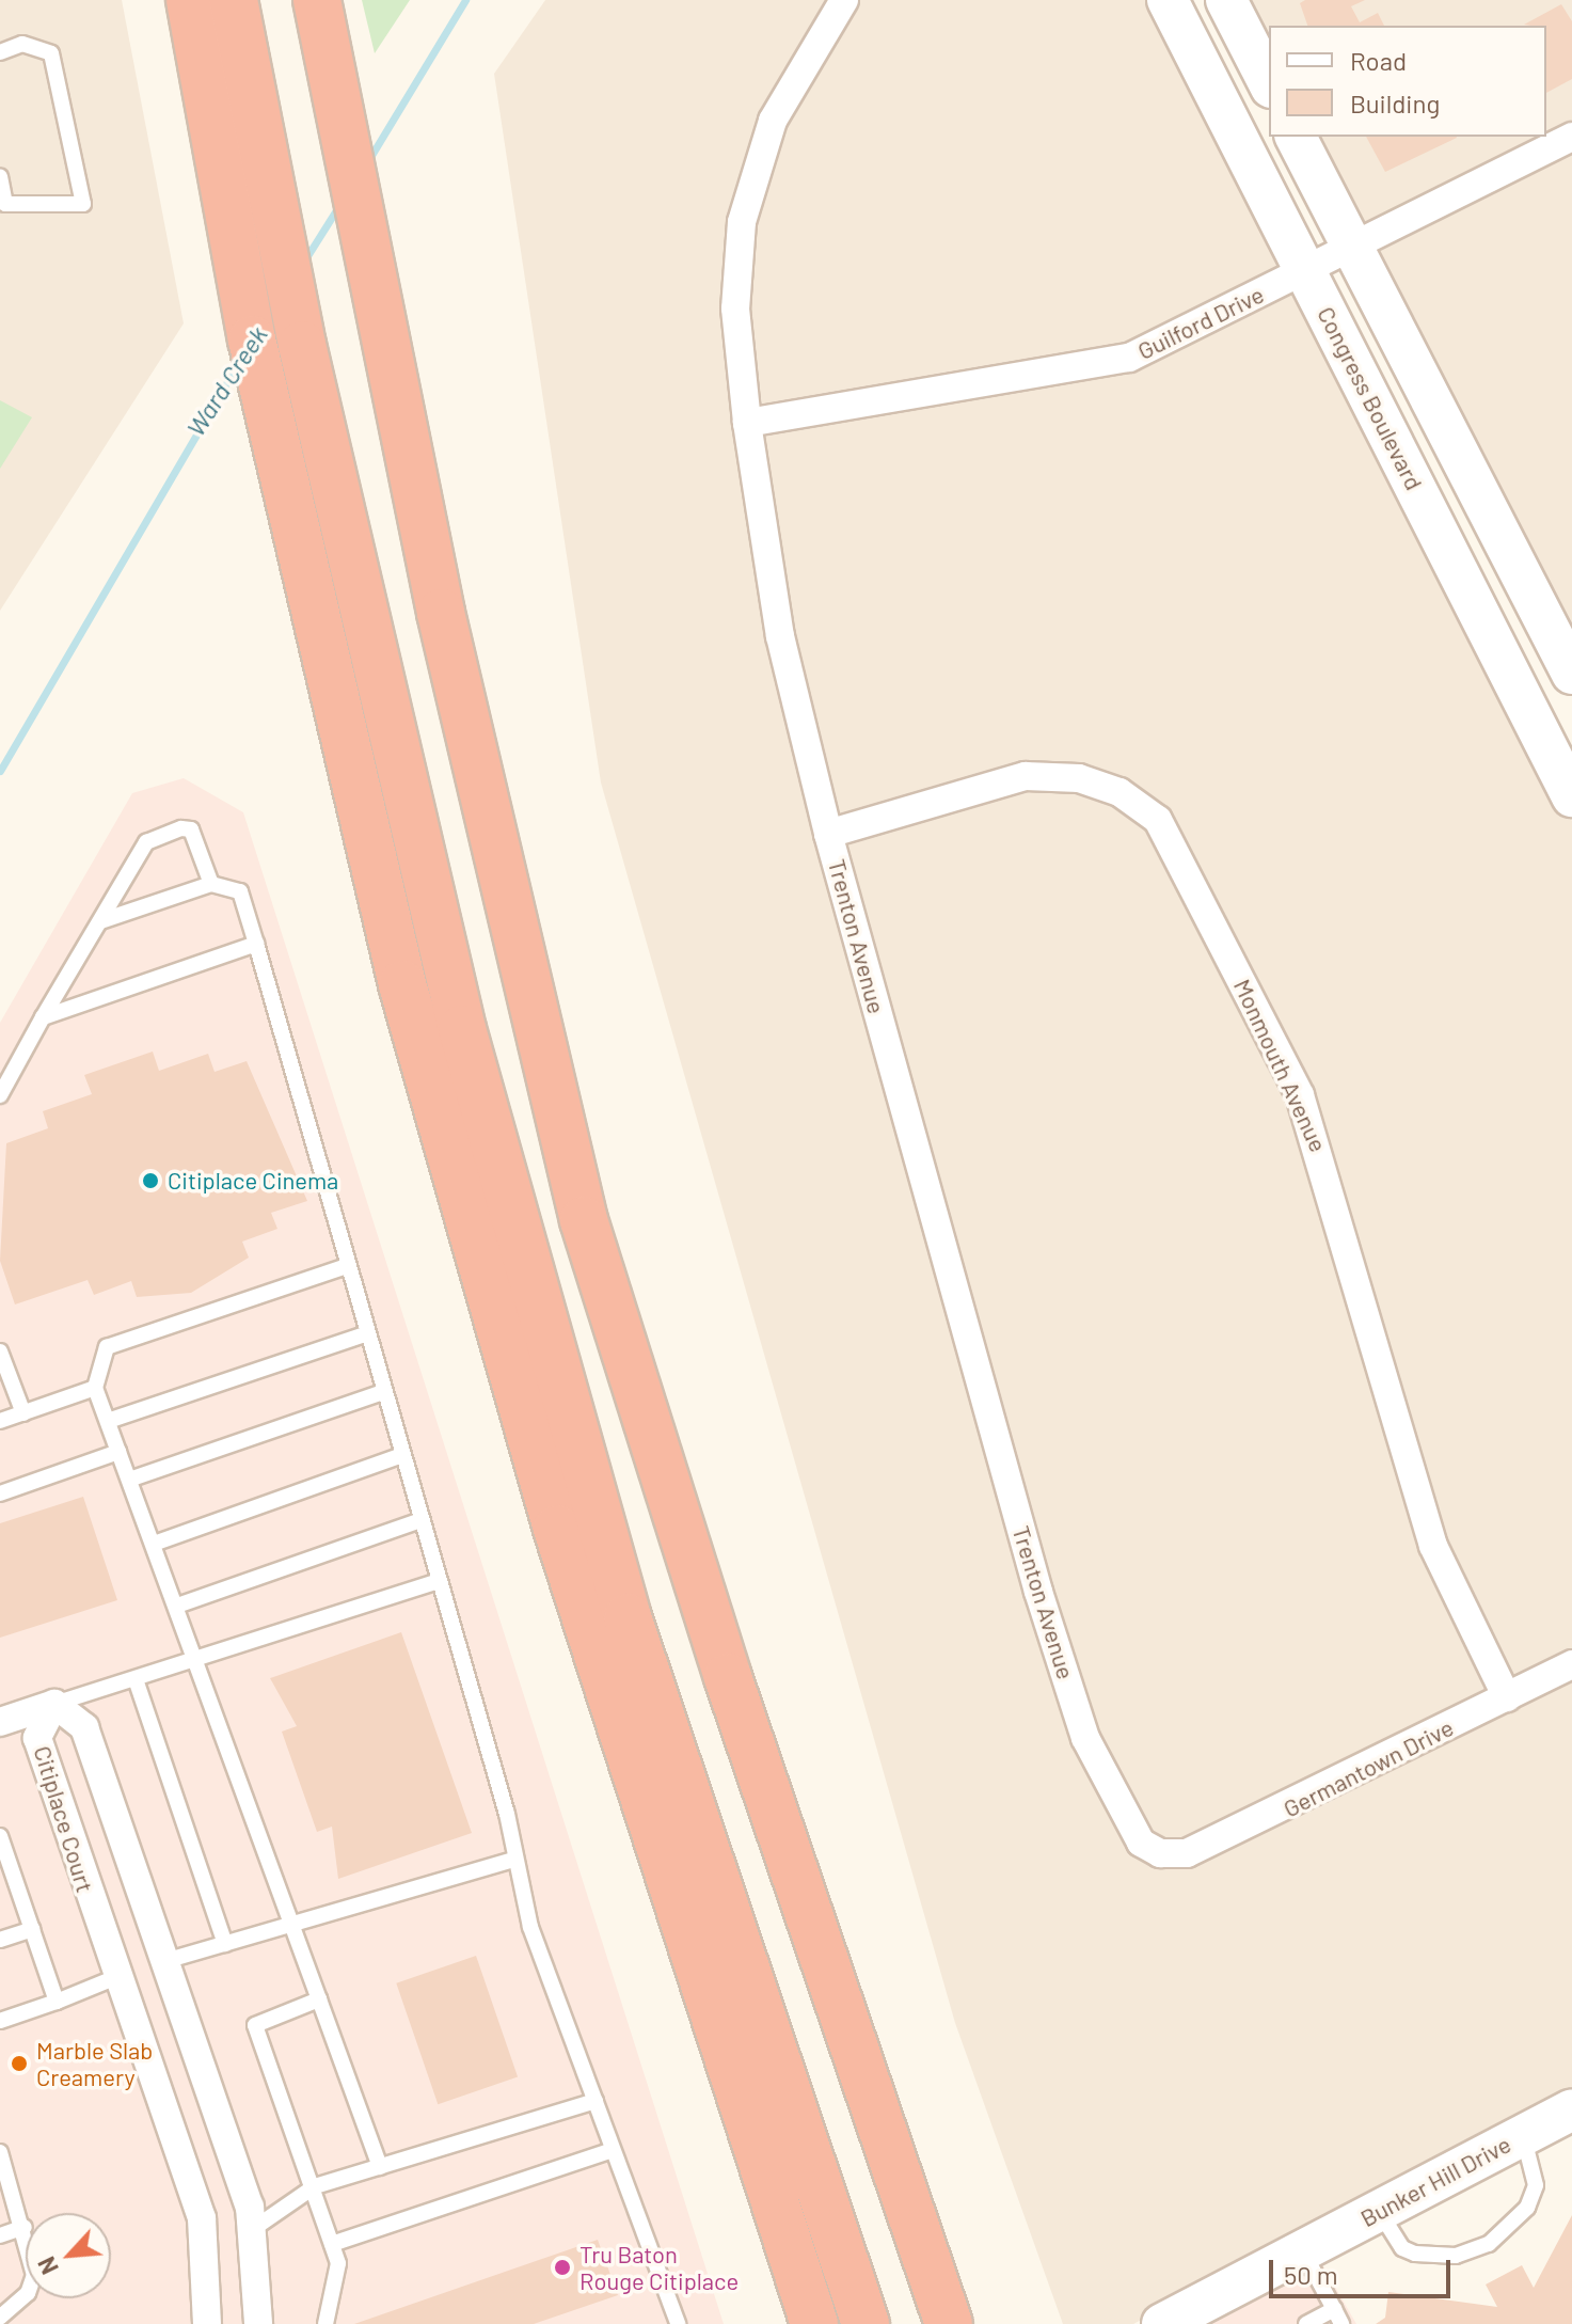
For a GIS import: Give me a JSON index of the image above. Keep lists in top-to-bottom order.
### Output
{
  "streets": {
    "street": [
      "Guilford Drive",
      "Congress Boulevard",
      "Trenton Avenue",
      "Monmouth Avenue",
      "Germantown Drive",
      "Citiplace Court",
      "Bunker Hill Drive"
    ]
  },
  "crossings": [
    ["Guilford Drive", "Congress Boulevard"],
    ["Guilford Drive", "Trenton Avenue"],
    ["Trenton Avenue", "Monmouth Avenue"],
    ["Trenton Avenue", "Germantown Drive"],
    ["Monmouth Avenue", "Germantown Drive"]
  ],
  "water": ["Ward Creek"],
  "places": ["Citiplace Cinema", "Marble Slab Creamery", "Tru Baton Rouge Citiplace"],
  "legend": ["Road", "Building"],
  "scale_bar": "50 m",
  "north": "bottom left"
}
